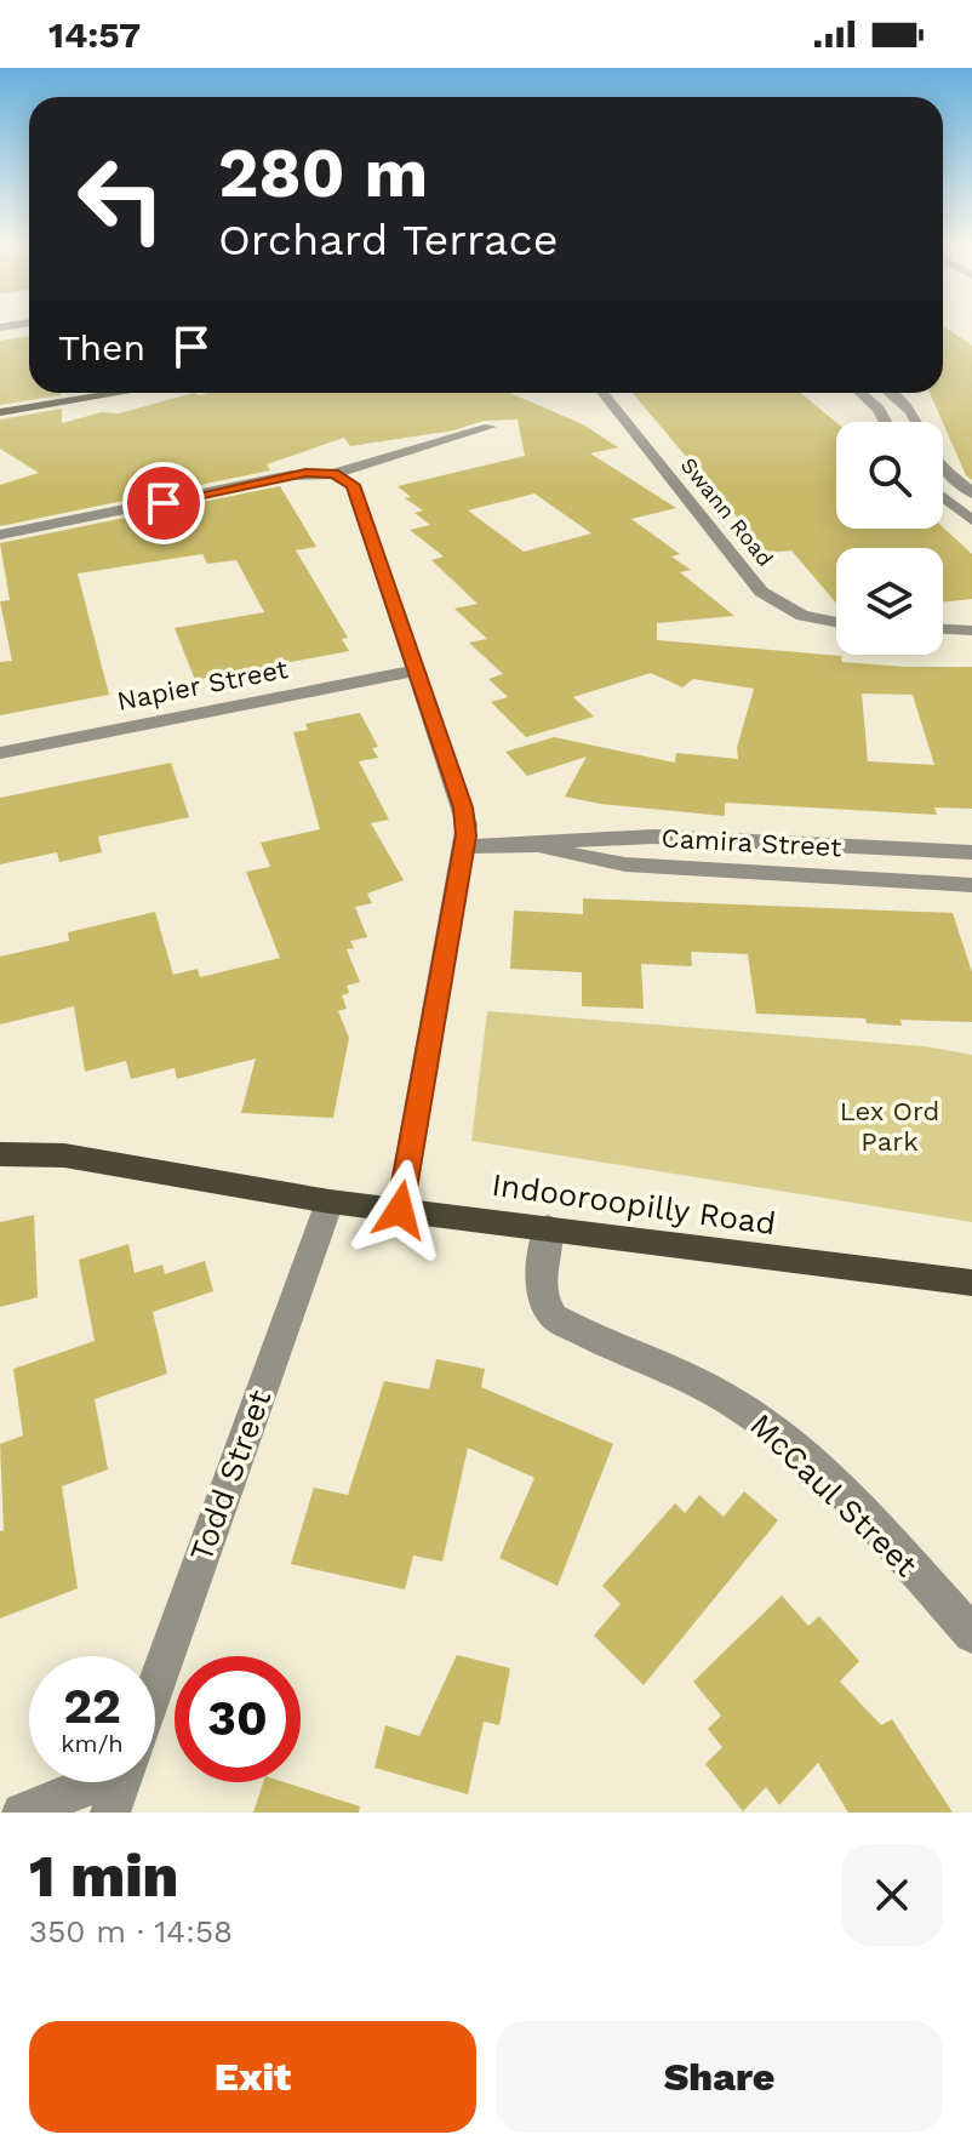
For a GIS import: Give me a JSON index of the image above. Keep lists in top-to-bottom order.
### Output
{
  "streets": {
    "main road": ["Indooroopilly Road"],
    "street": [
      "Swann Road",
      "Napier Street",
      "Camira Street",
      "Todd Street",
      "McCaul Street"
    ]
  },
  "crossings": [
    ["Indooroopilly Road", "Todd Street"],
    ["Indooroopilly Road", "McCaul Street"]
  ],
  "parks": ["Lex Ord Park"],
  "page": {
    "status": "14:57",
    "turn": ["280 m", "Orchard Terrace"],
    "then": "Then",
    "speed": "22 km/h",
    "limit": "30",
    "heading": ["1 min", "350 m · 14:58"],
    "buttons": ["Exit", "Share"]
  }
}
